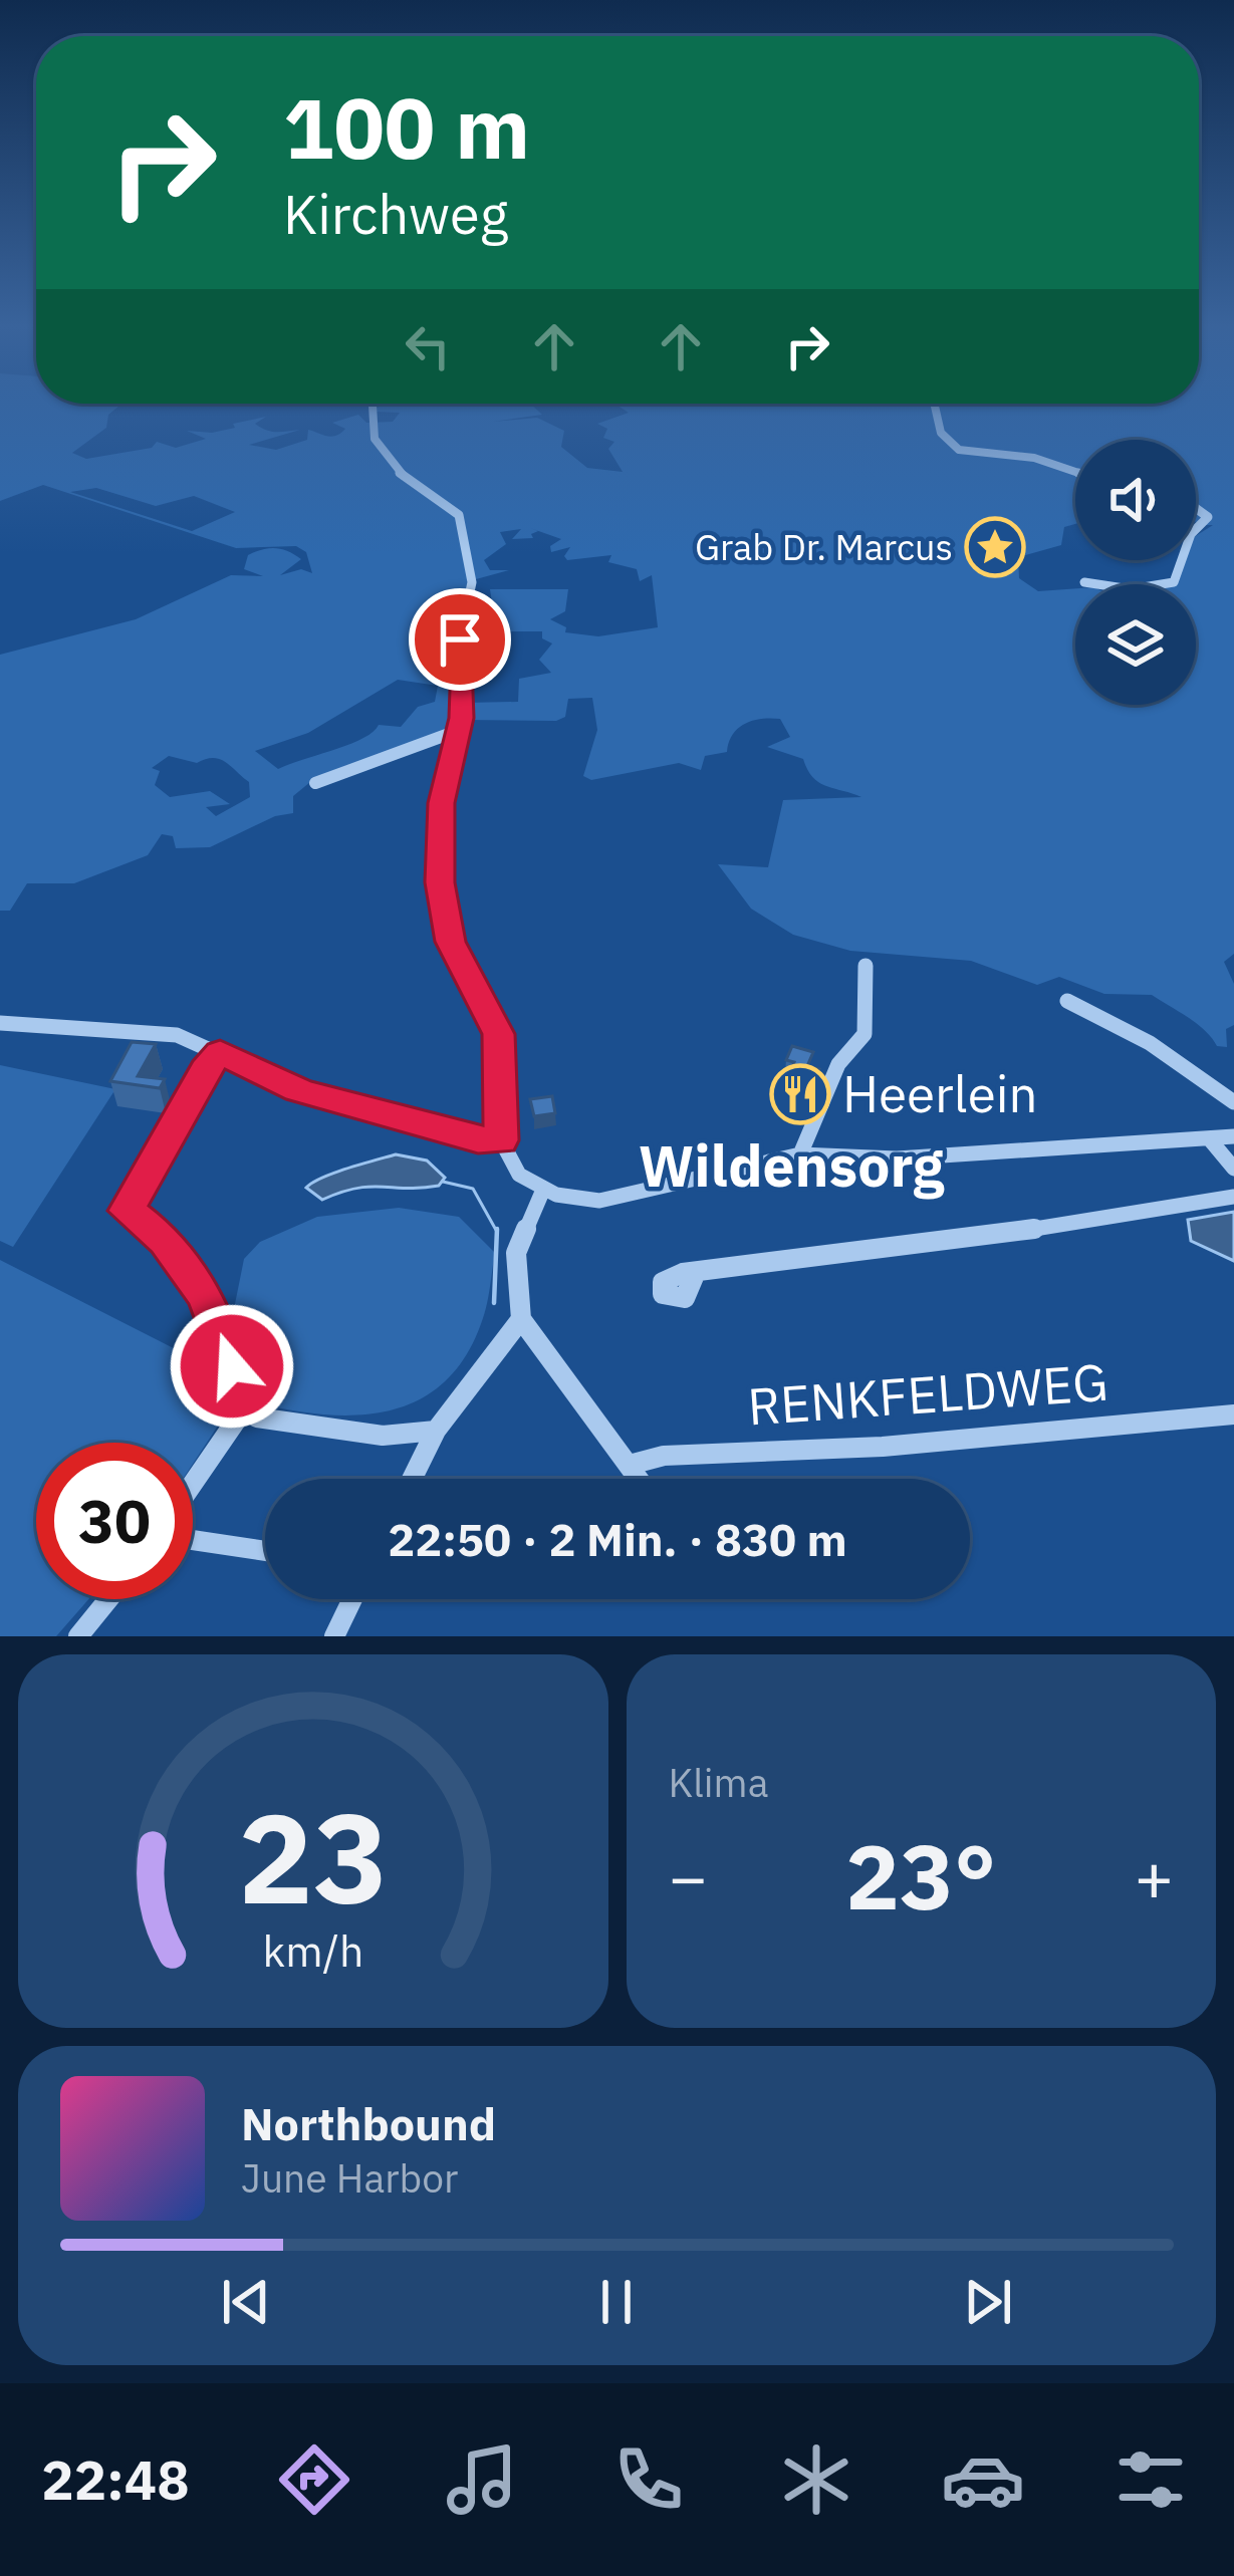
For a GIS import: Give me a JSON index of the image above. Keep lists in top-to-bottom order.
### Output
{
  "streets": {
    "street": ["RENKFELDWEG"]
  },
  "districts": ["Wildensorg"],
  "places": {
    "place": ["Grab Dr. Marcus"],
    "restaurant": ["Heerlein"]
  },
  "page": {
    "turn": ["100 m", "Kirchweg"],
    "limit": "30",
    "trip": "22:50 · 2 Min. · 830 m",
    "tile": "Klima",
    "heat": ["−", "23°", "+"],
    "song": ["Northbound", "June Harbor"],
    "tabs": "22:48",
    "gauge": ["23", "km/h"]
  }
}
